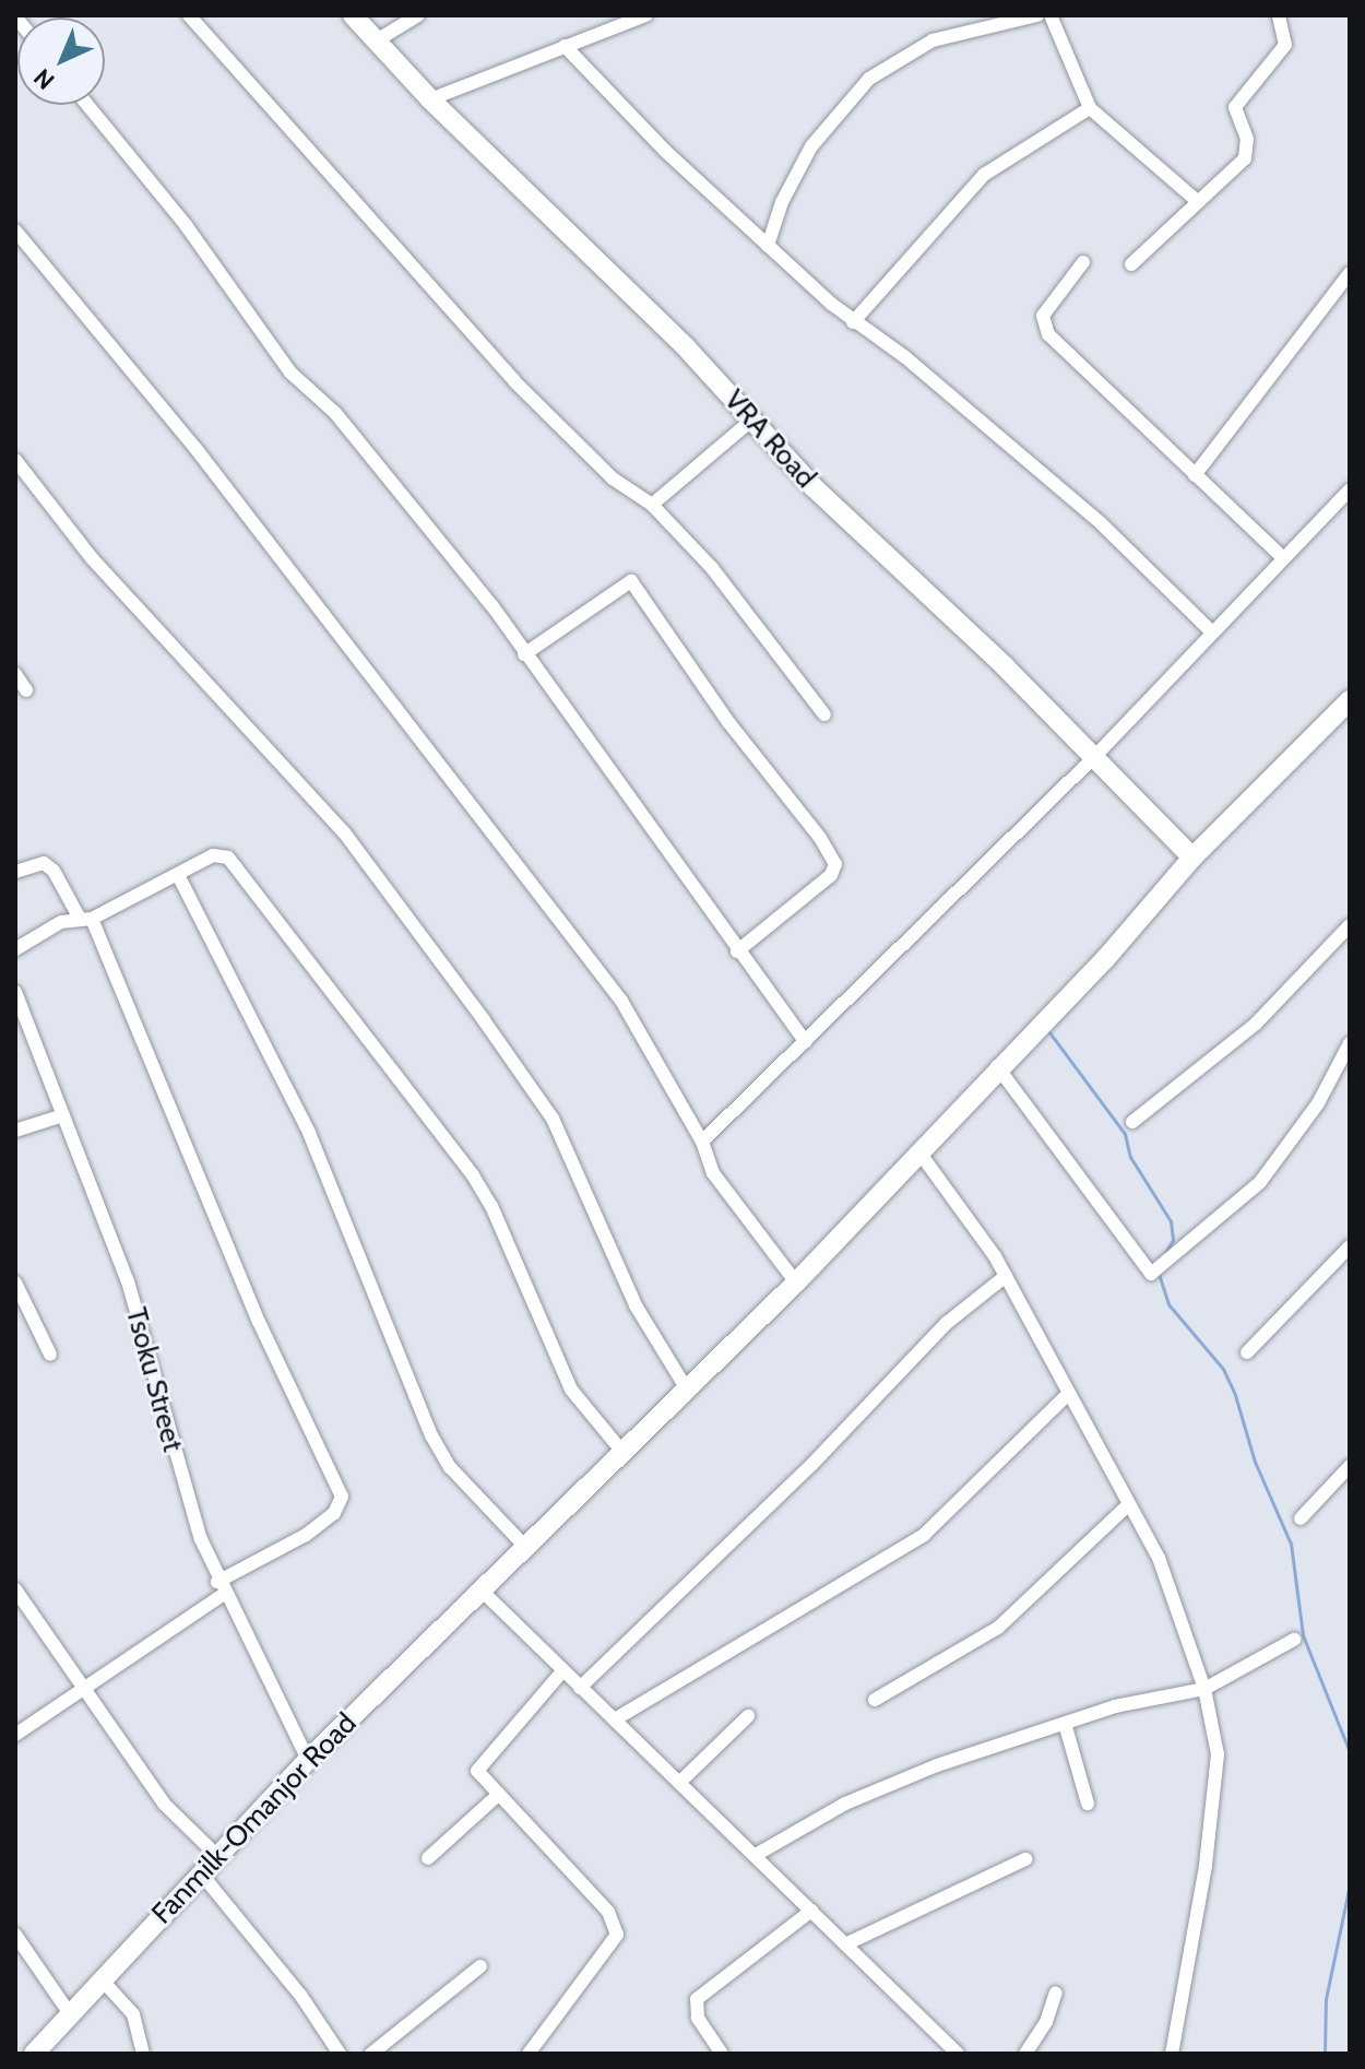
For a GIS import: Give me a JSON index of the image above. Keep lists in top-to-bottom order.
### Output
{
  "streets": {
    "street": ["VRA Road", "Tsoku Street", "Fanmilk-Omanjor Road"]
  },
  "crossings": [
    ["VRA Road", "Fanmilk-Omanjor Road"],
    ["Tsoku Street", "Fanmilk-Omanjor Road"]
  ],
  "north": "bottom left"
}
